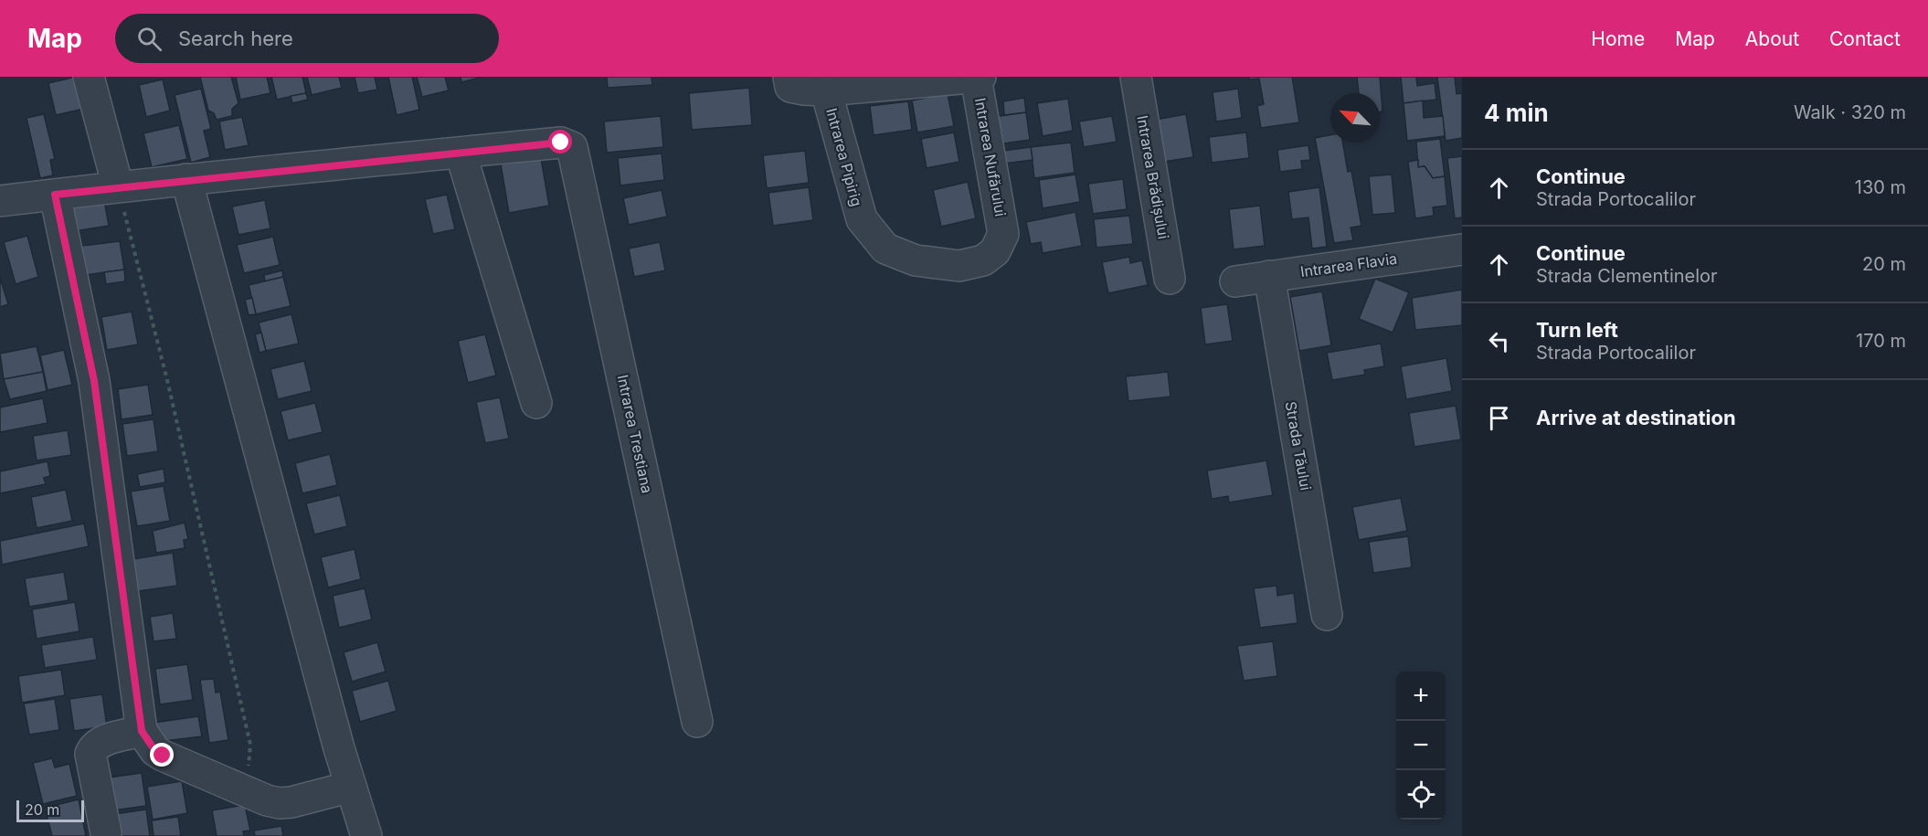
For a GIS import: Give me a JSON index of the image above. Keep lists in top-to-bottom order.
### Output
{
  "streets": {
    "street": [
      "Intrarea Pipirig",
      "Intrarea Nufărului",
      "Intrarea Brădișului",
      "Intrarea Flavia",
      "Intrarea Trestiana",
      "Strada Tăului"
    ]
  },
  "crossings": [
    ["Intrarea Pipirig", "Intrarea Nufărului"],
    ["Intrarea Flavia", "Strada Tăului"]
  ],
  "scale_bar": "20 m",
  "north": "top left",
  "page": {
    "header": "Map",
    "search": "Search here",
    "nav": [
      "Home",
      "Map",
      "About",
      "Contact"
    ],
    "heading": ["4 min", "Walk · 320 m"],
    "list": [
      ["Continue", "Strada Portocalilor", "130 m"],
      ["Continue", "Strada Clementinelor", "20 m"],
      ["Turn left", "Strada Portocalilor", "170 m"],
      "Arrive at destination"
    ],
    "map_buttons": ["+", "−"],
    "scale": "20 m"
  }
}
